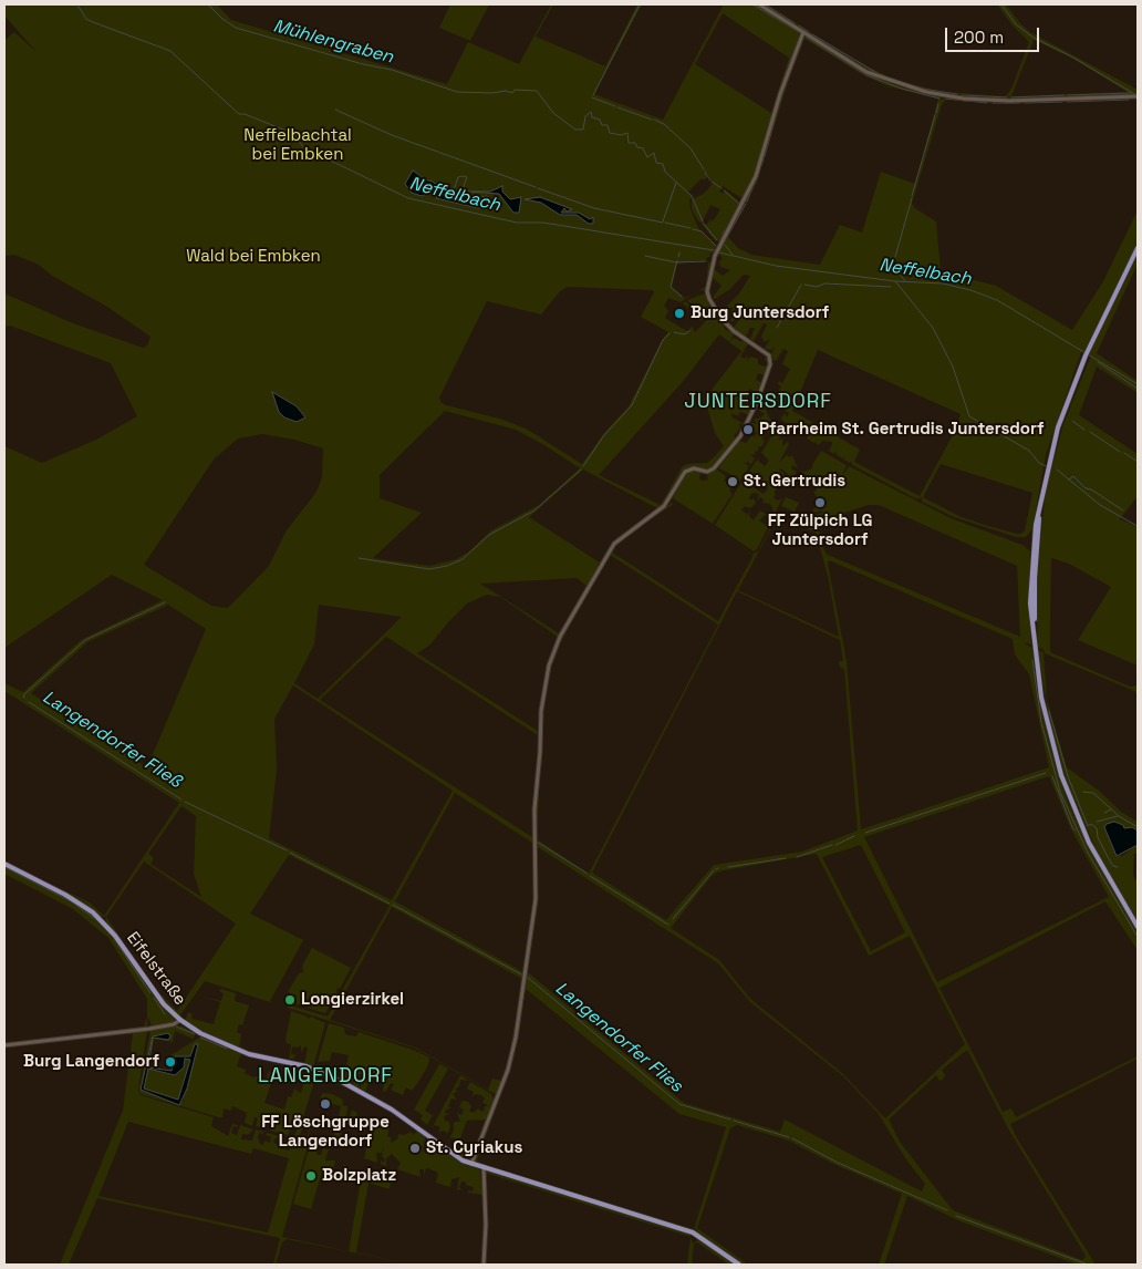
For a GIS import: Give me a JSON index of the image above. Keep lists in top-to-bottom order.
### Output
{
  "streets": {
    "main road": ["Eifelstraße"]
  },
  "districts": ["JUNTERSDORF", "LANGENDORF"],
  "water": [
    "Mühlengraben",
    "Neffelbach",
    "Langendorfer Fließ",
    "Langendorfer Flies"
  ],
  "parks": ["Neffelbachtal bei Embken", "Wald bei Embken"],
  "places": [
    "Burg Juntersdorf",
    "Pfarrheim St. Gertrudis Juntersdorf",
    "St. Gertrudis",
    "FF Zülpich LG Juntersdorf",
    "Longierzirkel",
    "Burg Langendorf",
    "FF Löschgruppe Langendorf",
    "St. Cyriakus",
    "Bolzplatz"
  ],
  "scale_bar": "200 m"
}
